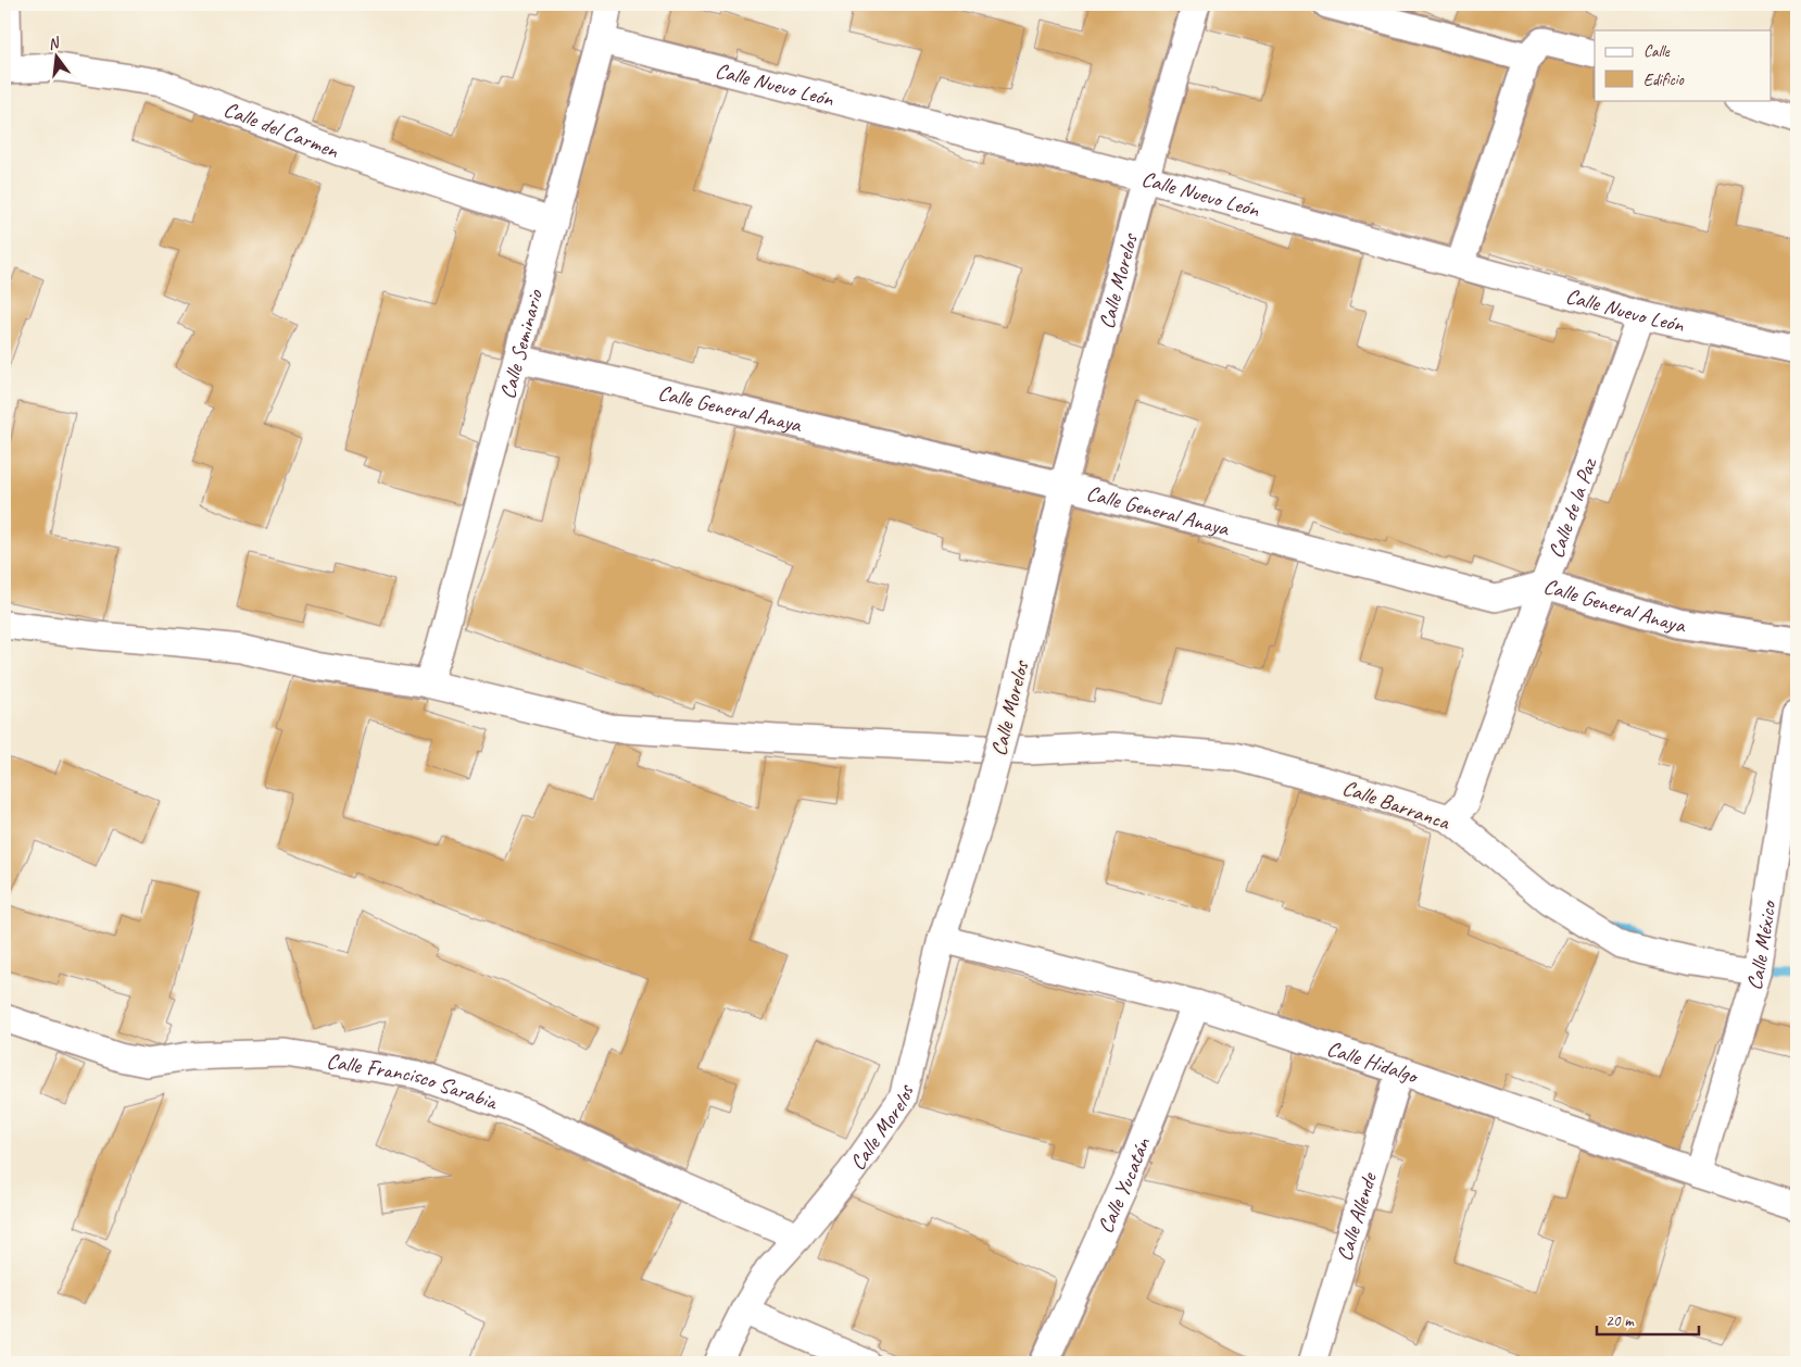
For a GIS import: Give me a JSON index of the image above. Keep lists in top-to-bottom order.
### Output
{
  "streets": {
    "street": [
      "Calle Nuevo León",
      "Calle del Carmen",
      "Calle Morelos",
      "Calle Seminario",
      "Calle General Anaya",
      "Calle de la Paz",
      "Calle Barranca",
      "Calle México",
      "Calle Hidalgo",
      "Calle Francisco Sarabia",
      "Calle Yucatán",
      "Calle Allende"
    ]
  },
  "crossings": [
    ["Calle Nuevo León", "Calle Morelos"],
    ["Calle Nuevo León", "Calle Seminario"],
    ["Calle Nuevo León", "Calle de la Paz"],
    ["Calle del Carmen", "Calle Seminario"],
    ["Calle Morelos", "Calle General Anaya"],
    ["Calle Morelos", "Calle Hidalgo"],
    ["Calle Morelos", "Calle Francisco Sarabia"],
    ["Calle Seminario", "Calle General Anaya"],
    ["Calle Seminario", "Calle Barranca"],
    ["Calle General Anaya", "Calle de la Paz"],
    ["Calle de la Paz", "Calle Barranca"],
    ["Calle Barranca", "Calle México"],
    ["Calle México", "Calle Hidalgo"],
    ["Calle Hidalgo", "Calle Yucatán"],
    ["Calle Hidalgo", "Calle Allende"]
  ],
  "legend": ["Calle", "Edificio"],
  "scale_bar": "20 m",
  "north": "top"
}
